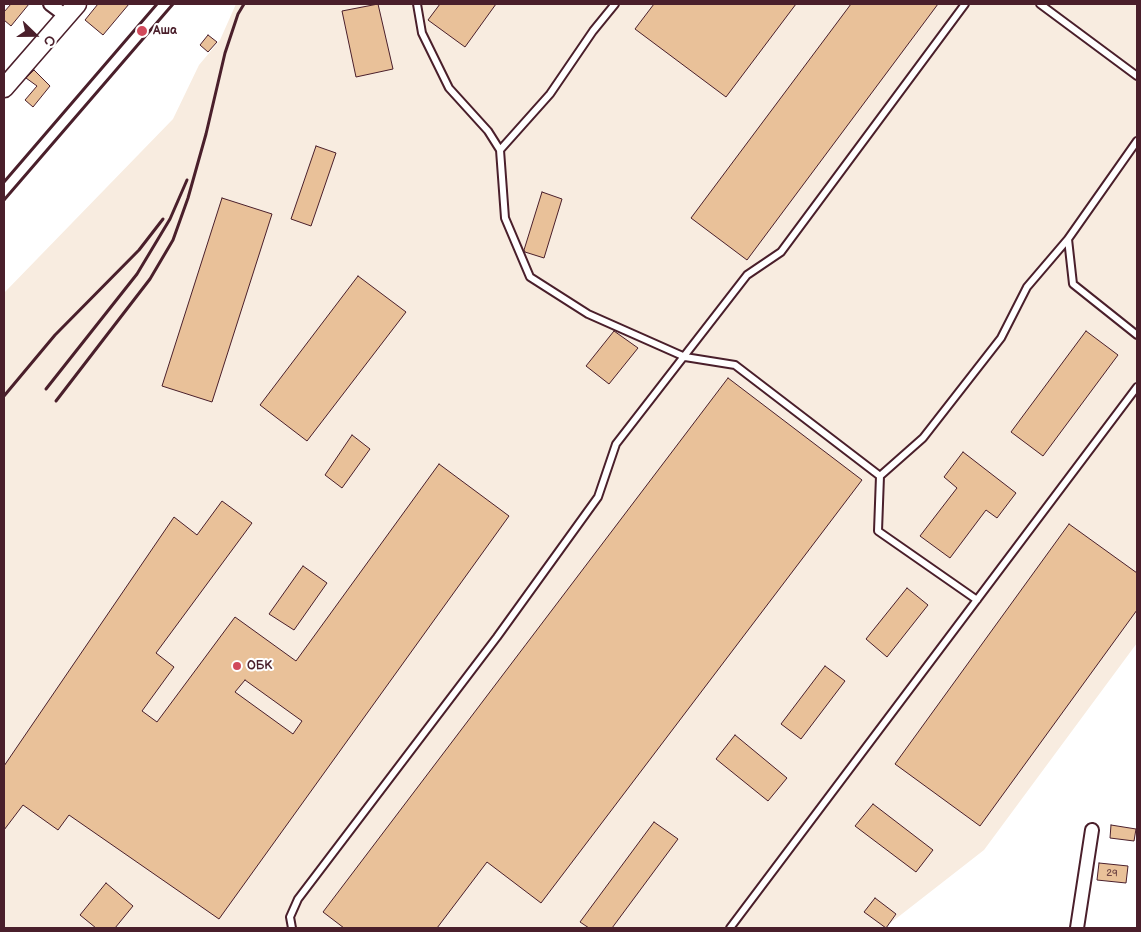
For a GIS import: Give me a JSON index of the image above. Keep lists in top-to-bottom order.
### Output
{
  "places": ["Аша", "ОБК"],
  "house_numbers": ["29"],
  "north": "right"
}
